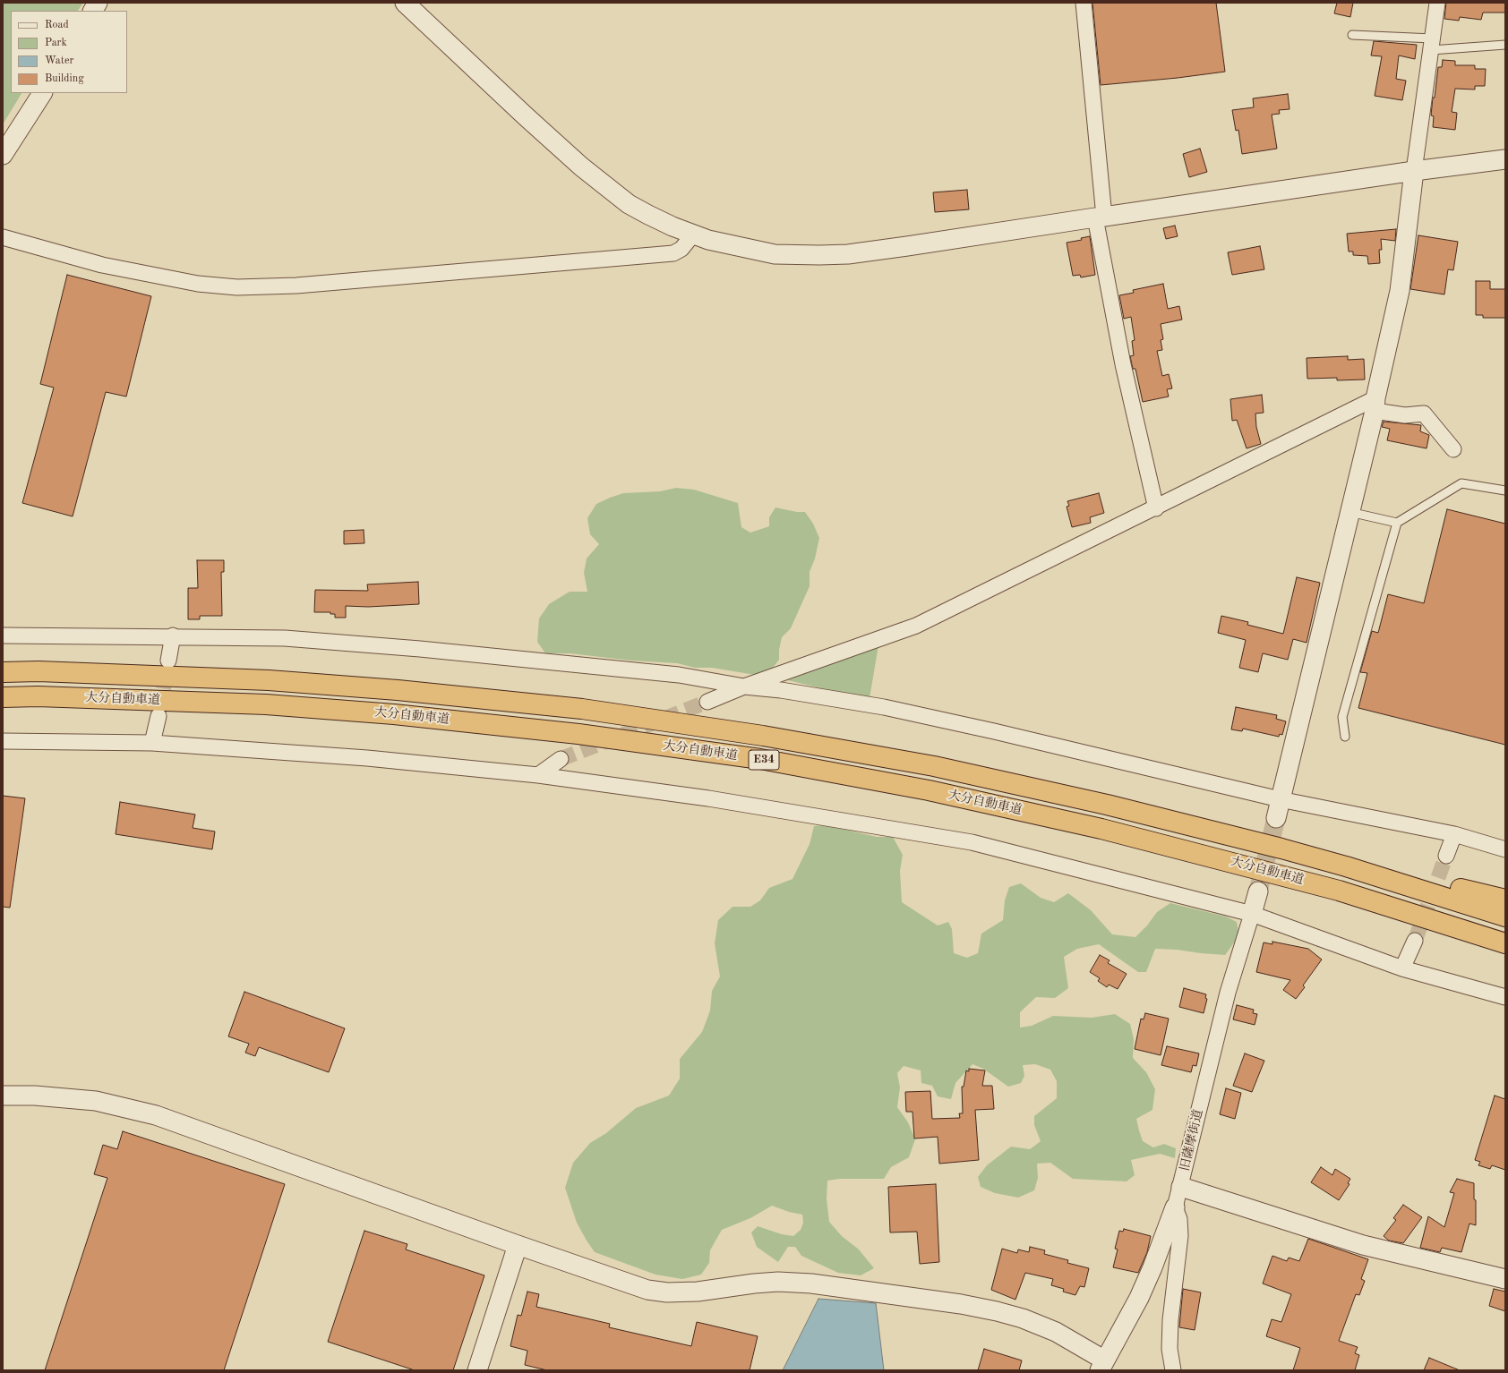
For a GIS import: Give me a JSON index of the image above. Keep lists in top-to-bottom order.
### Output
{
  "streets": {
    "highway": ["大分自動車道", "E34"],
    "street": ["旧薩摩街道"]
  },
  "legend": [
    "Road",
    "Park",
    "Water",
    "Building"
  ]
}
